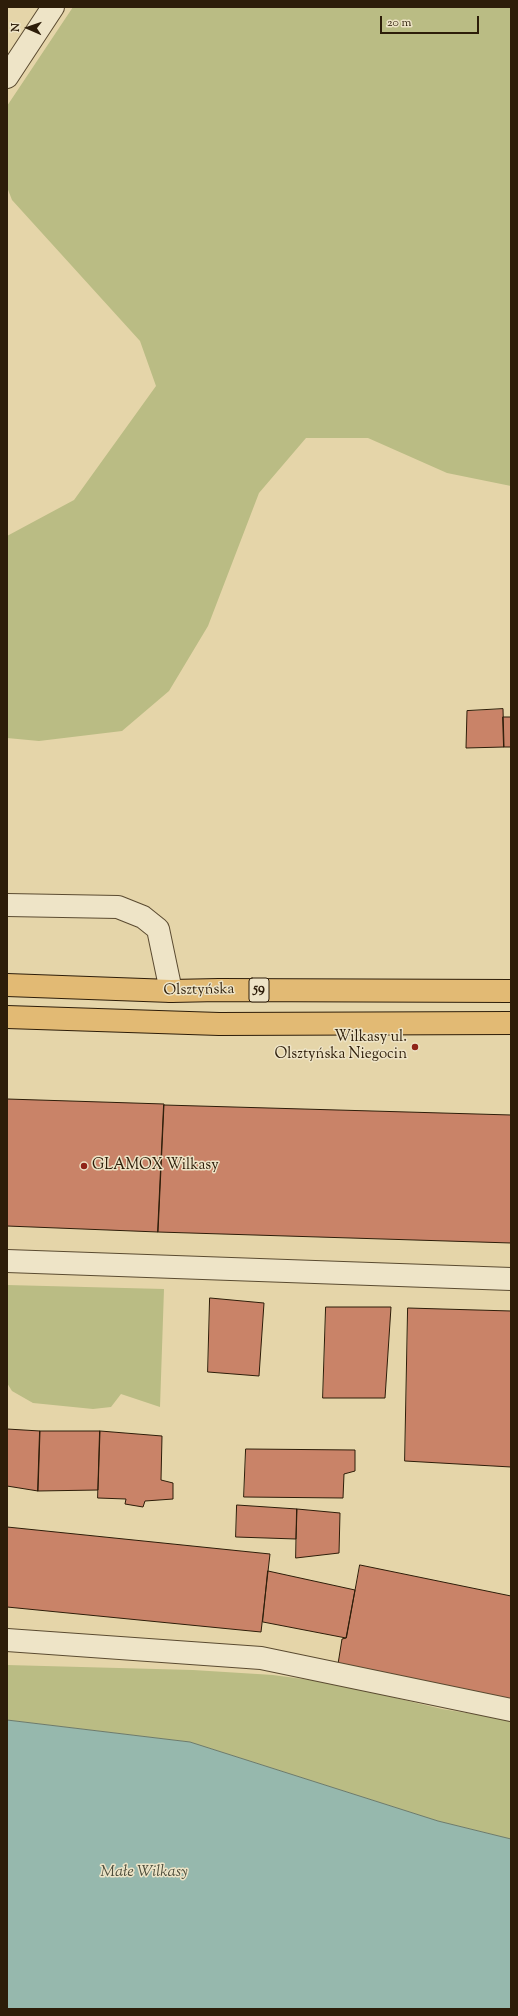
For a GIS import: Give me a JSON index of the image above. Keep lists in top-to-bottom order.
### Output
{
  "streets": {
    "main road": ["59", "Olsztyńska"]
  },
  "water": ["Małe Wilkasy"],
  "places": ["Wilkasy ul. Olsztyńska Niegocin", "GLAMOX Wilkasy"],
  "scale_bar": "20 m",
  "north": "left"
}
